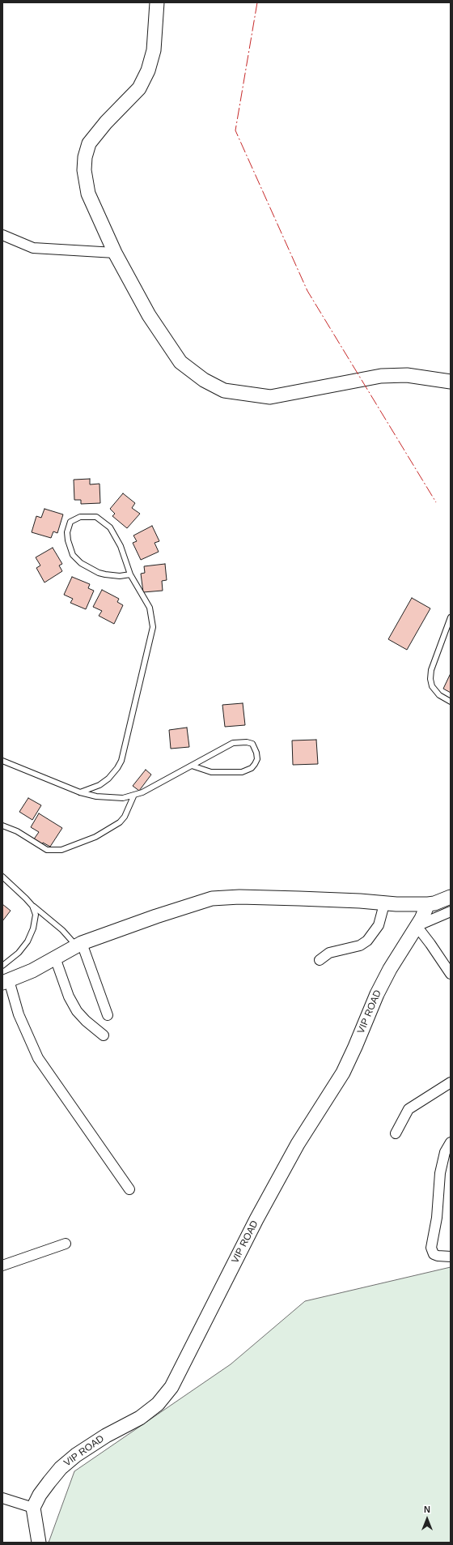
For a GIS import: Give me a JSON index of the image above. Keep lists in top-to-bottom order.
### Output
{
  "streets": {
    "street": ["VIP ROAD"]
  },
  "north": "top"
}
